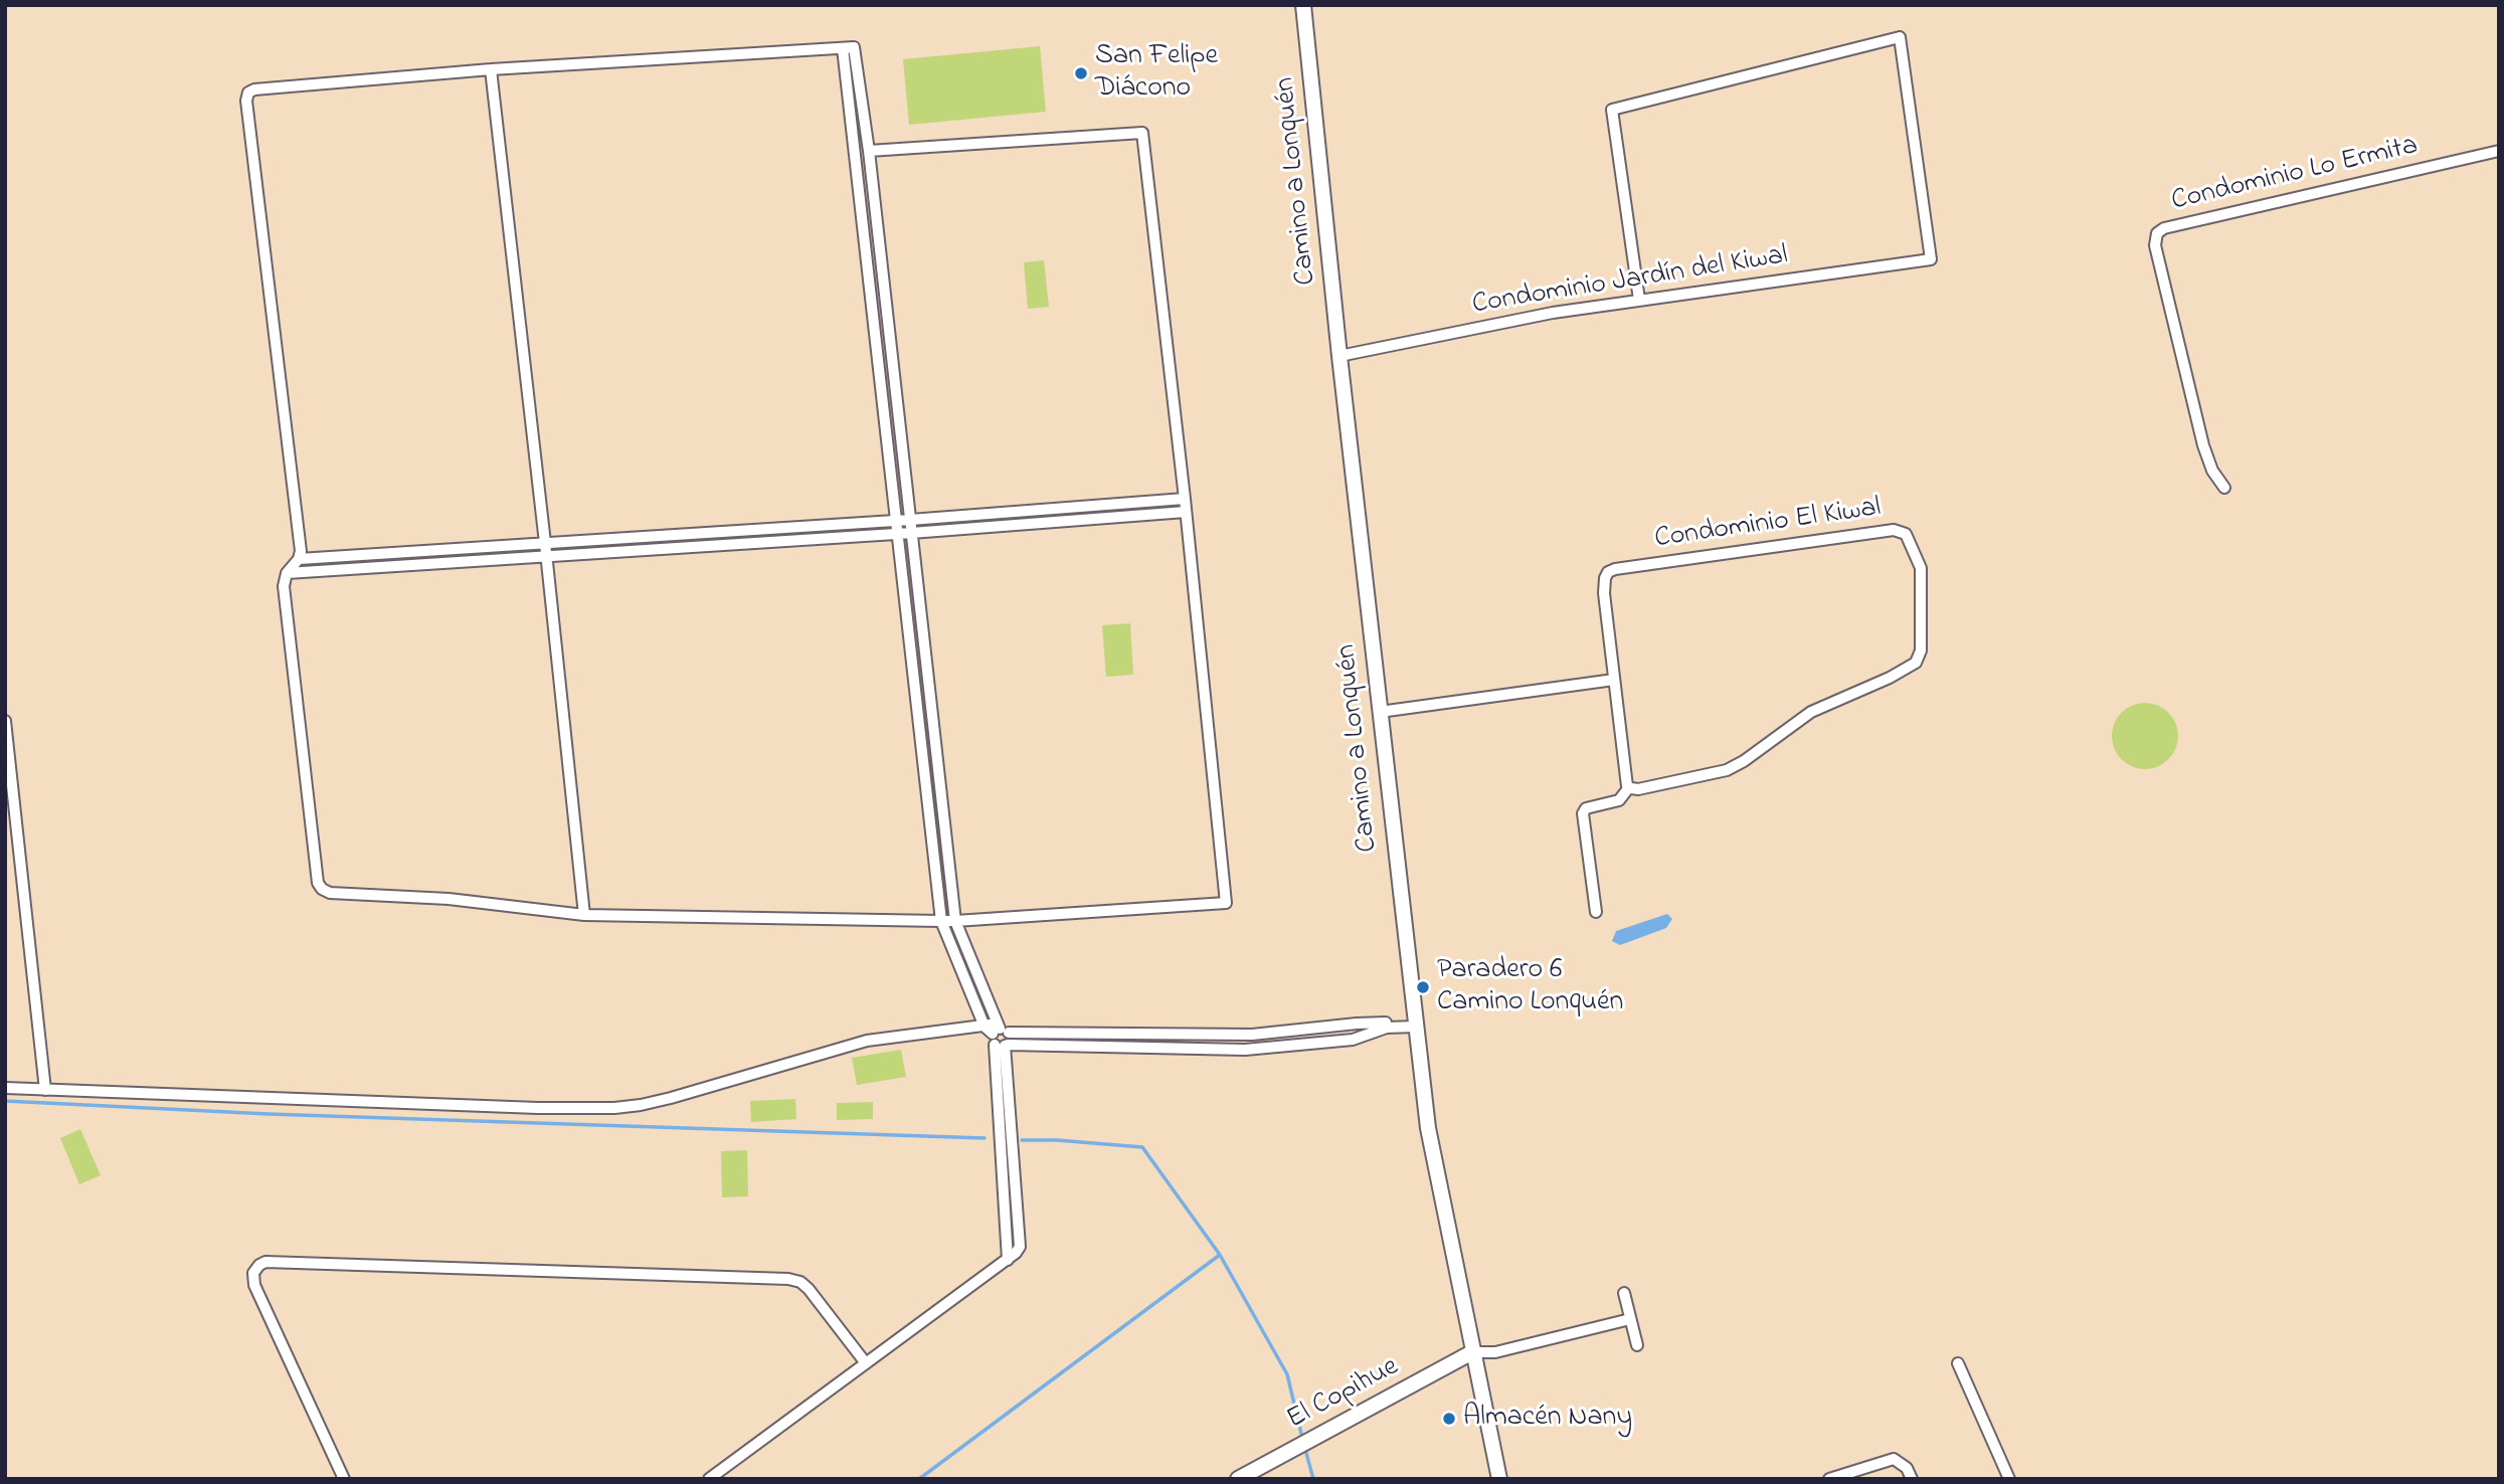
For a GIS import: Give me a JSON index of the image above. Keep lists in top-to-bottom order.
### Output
{
  "streets": {
    "main road": ["Camino a Lonquén", "El Copihue"],
    "street": ["Condominio Lo Ermita", "Condominio Jardín del Kiwal", "Condominio El Kiwal"]
  },
  "crossings": [
    ["Camino a Lonquén", "Condominio Jardín del Kiwal"],
    ["Camino a Lonquén", "El Copihue"]
  ],
  "places": ["San Felipe Diácono", "Paradero 6 Camino Lonquén", "Almacén Nany"]
}
